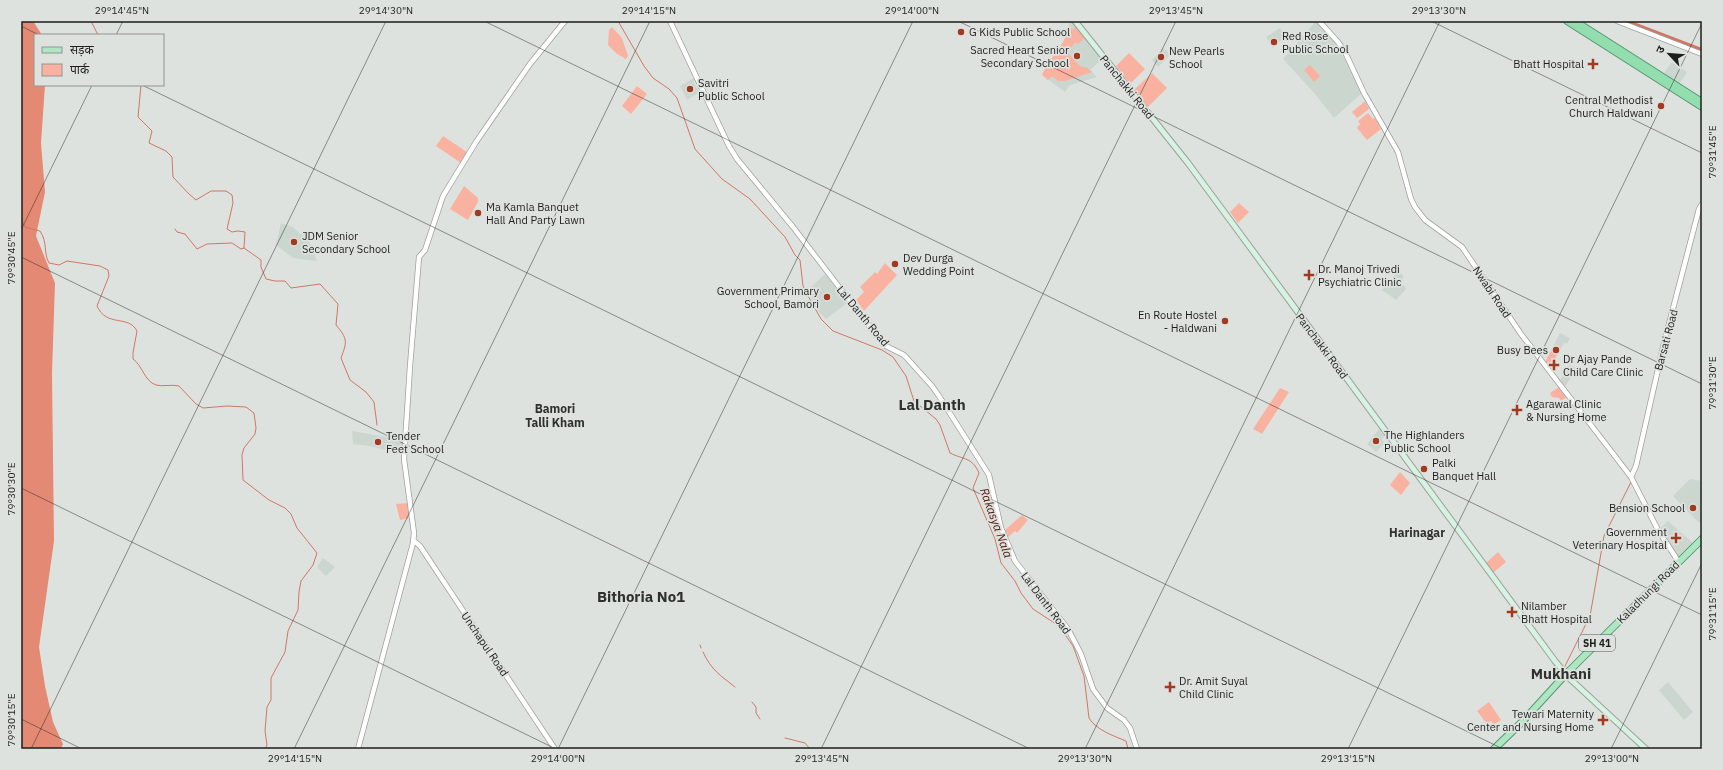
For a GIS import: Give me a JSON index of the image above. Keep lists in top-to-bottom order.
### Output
{
  "streets": {
    "main road": ["Panchakki Road", "Kaladhungi Road", "SH 41"],
    "street": [
      "Nwabi Road",
      "Lal Danth Road",
      "Barsati Road",
      "Unchapul Road"
    ]
  },
  "crossings": [
    ["Panchakki Road", "Kaladhungi Road"],
    ["Nwabi Road", "Barsati Road"],
    ["Nwabi Road", "Kaladhungi Road"]
  ],
  "districts": [
    "Lal Danth",
    "Bamori Talli Kham",
    "Harinagar",
    "Bithoria No1",
    "Mukhani"
  ],
  "water": ["Rakasya Nala"],
  "places": {
    "other": [
      "G Kids Public School",
      "Red Rose Public School",
      "Sacred Heart Senior Secondary School",
      "New Pearls School",
      "Savitri Public School",
      "Central Methodist Church Haldwani",
      "Ma Kamla Banquet Hall And Party Lawn",
      "JDM Senior Secondary School",
      "Dev Durga Wedding Point",
      "Government Primary School, Bamori",
      "En Route Hostel - Haldwani",
      "Busy Bees",
      "The Highlanders Public School",
      "Tender Feet School",
      "Palki Banquet Hall",
      "Bension School"
    ],
    "health": [
      "Bhatt Hospital",
      "Dr. Manoj Trivedi Psychiatric Clinic",
      "Dr Ajay Pande Child Care Clinic",
      "Agarawal Clinic & Nursing Home",
      "Government Veterinary Hospital",
      "Nilamber Bhatt Hospital",
      "Dr. Amit Suyal Child Clinic",
      "Tewari Maternity Center and Nursing Home"
    ]
  },
  "legend": ["सड़क", "पार्क"],
  "north": "top left",
  "coordinates": [
    "29°14'45\"N",
    "29°14'30\"N",
    "29°14'15\"N",
    "29°14'00\"N",
    "29°13'45\"N",
    "29°13'30\"N",
    "79°31'45\"E",
    "79°30'45\"E",
    "79°31'30\"E",
    "79°30'30\"E",
    "79°31'15\"E",
    "79°30'15\"E",
    "29°13'15\"N",
    "29°13'00\"N"
  ]
}
